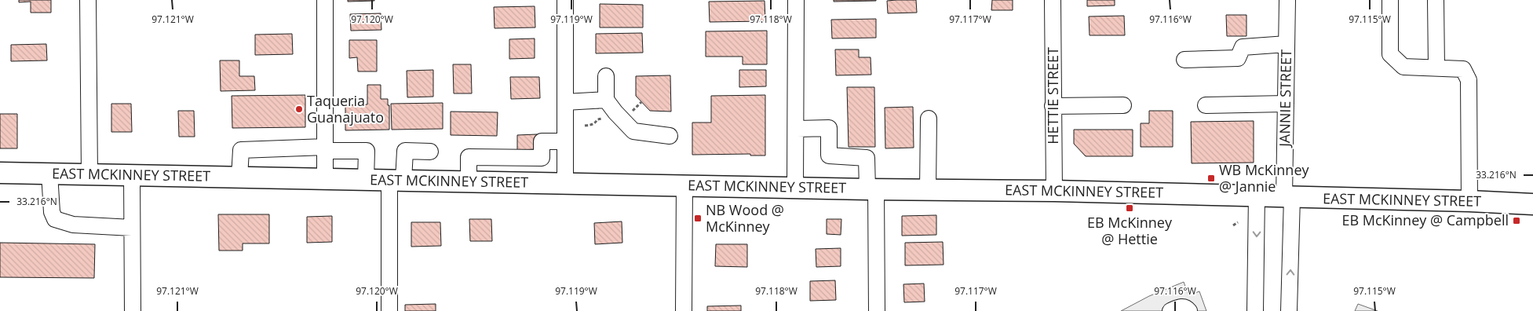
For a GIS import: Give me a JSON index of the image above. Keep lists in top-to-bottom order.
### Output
{
  "streets": {
    "main road": ["EAST MCKINNEY STREET"],
    "street": ["HETTIE STREET", "JANNIE STREET"]
  },
  "crossings": [
    ["HETTIE STREET", "EAST MCKINNEY STREET"],
    ["JANNIE STREET", "EAST MCKINNEY STREET"]
  ],
  "places": {
    "other": ["Taqueria Guanajuato"],
    "transit": [
      "WB McKinney @ Jannie",
      "EB McKinney @ Hettie",
      "NB Wood @ McKinney",
      "EB McKinney @ Campbell"
    ]
  },
  "coordinates": [
    "97.121°W",
    "97.120°W",
    "97.119°W",
    "97.118°W",
    "97.117°W",
    "97.116°W",
    "97.115°W",
    "33.216°N"
  ]
}
